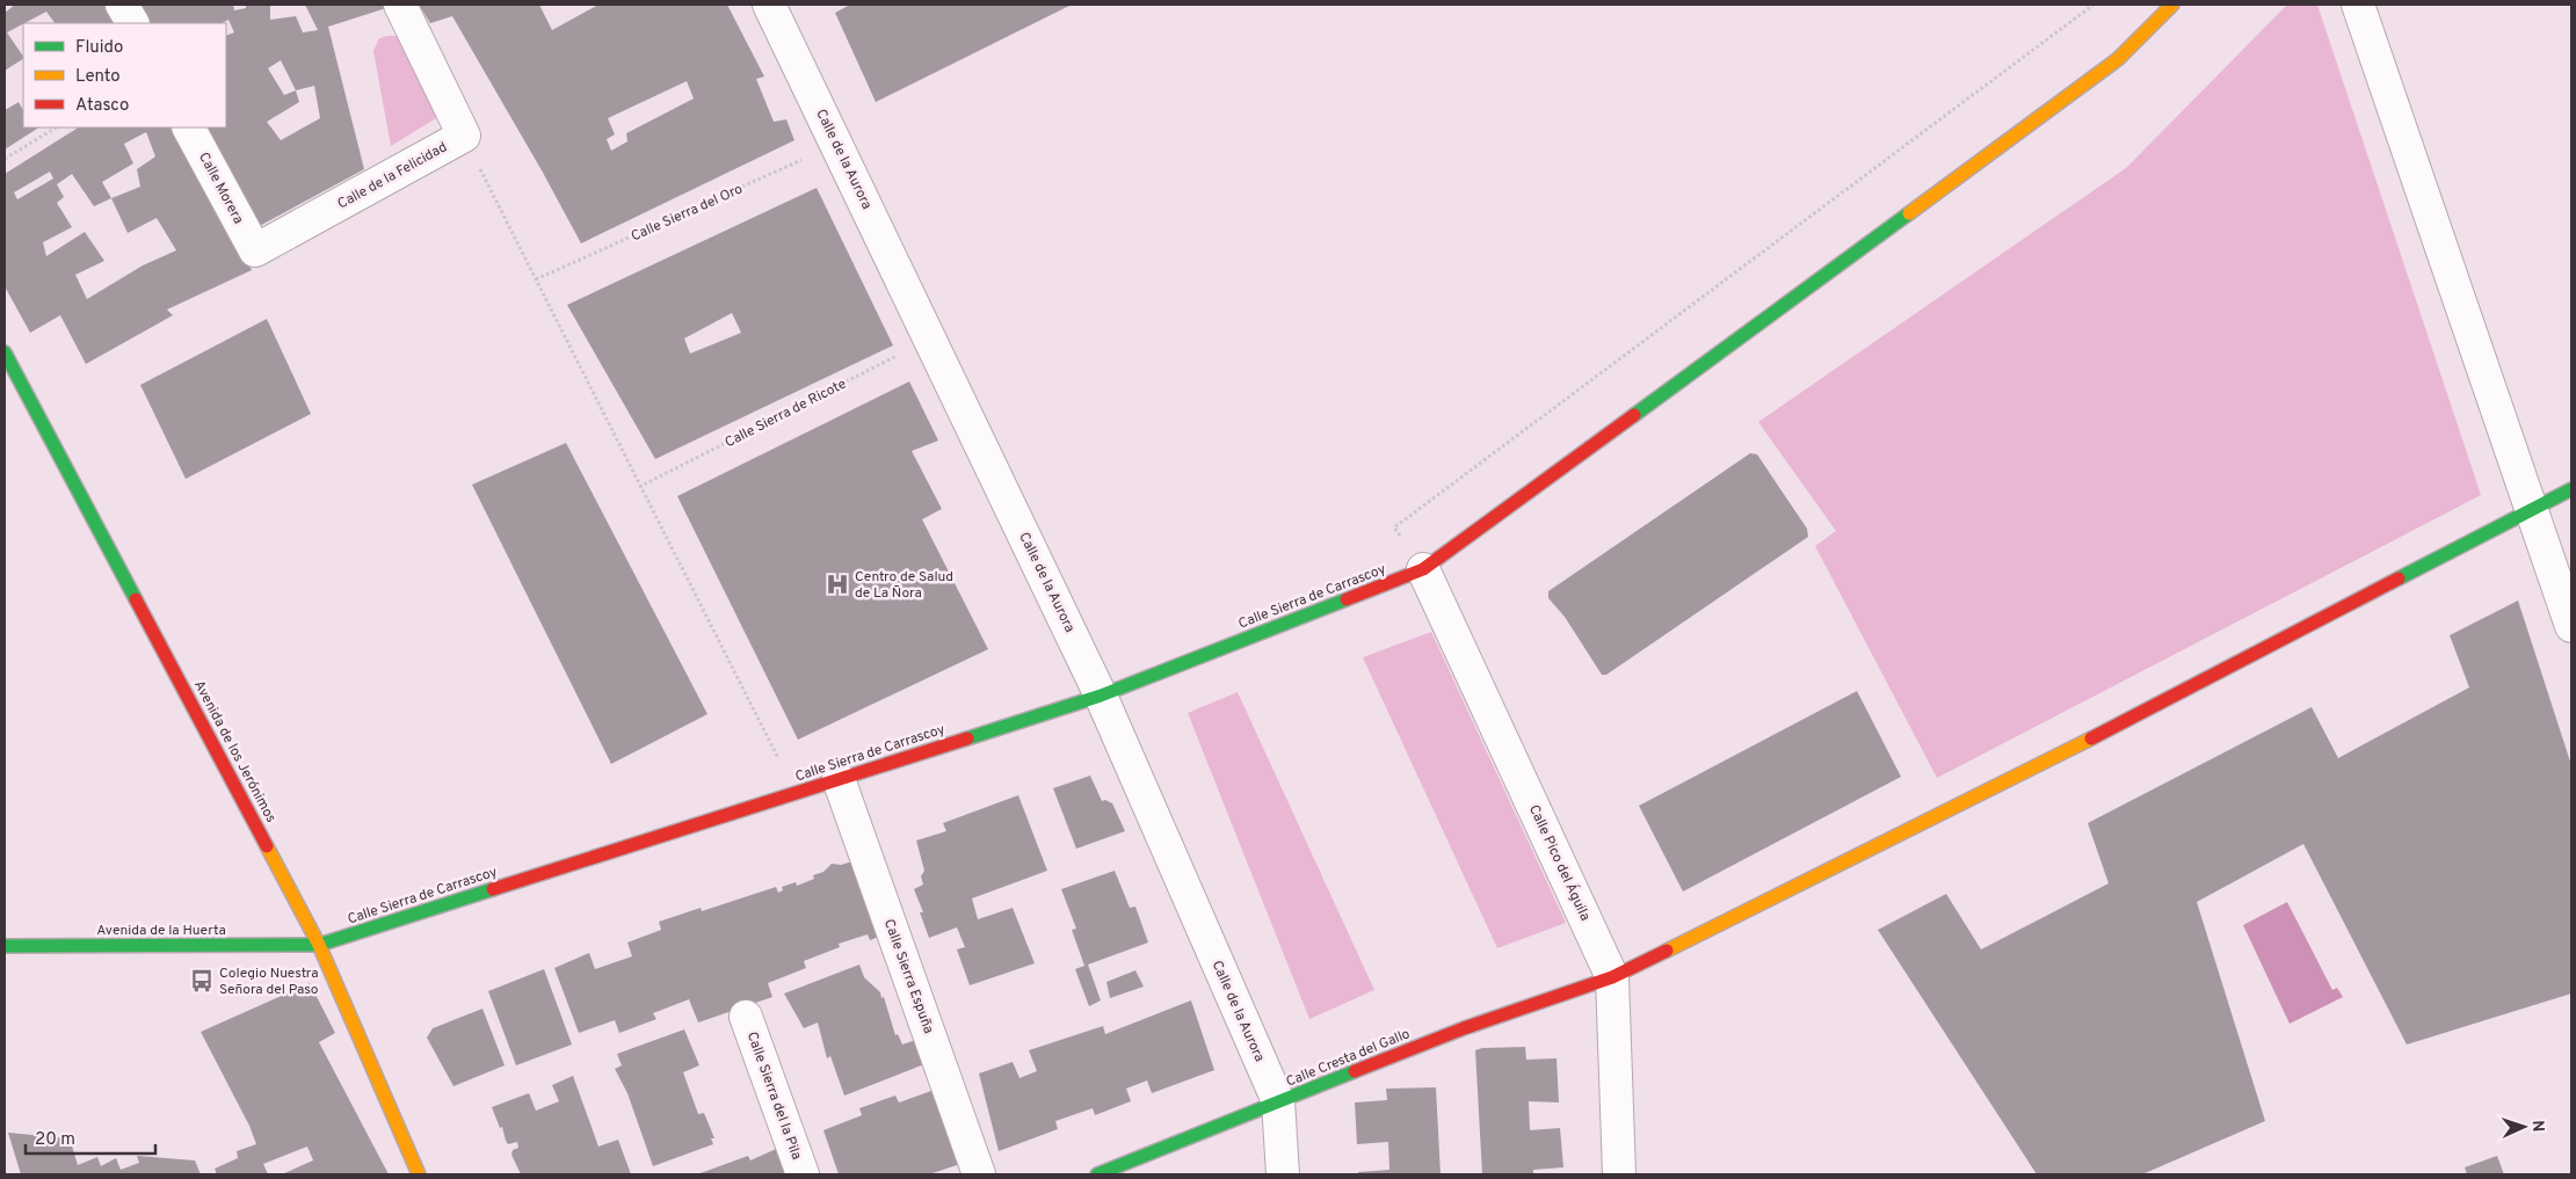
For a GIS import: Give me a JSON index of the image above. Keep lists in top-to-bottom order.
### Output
{
  "streets": {
    "street": [
      "Calle de la Aurora",
      "Calle de la Felicidad",
      "Calle Morera",
      "Calle Sierra de Carrascoy",
      "Avenida de los Jerónimos",
      "Calle Pico del Águila",
      "Avenida de la Huerta",
      "Calle Sierra Espuña",
      "Calle Cresta del Gallo",
      "Calle Sierra del la Pila"
    ],
    "path": ["Calle Sierra del Oro", "Calle Sierra de Ricote"]
  },
  "crossings": [
    ["Calle de la Aurora", "Calle Sierra del Oro"],
    ["Calle de la Aurora", "Calle Sierra de Ricote"],
    ["Calle de la Aurora", "Calle Sierra de Carrascoy"],
    ["Calle de la Aurora", "Calle Cresta del Gallo"],
    ["Calle de la Felicidad", "Calle Morera"],
    ["Calle Sierra de Carrascoy", "Avenida de los Jerónimos"],
    ["Calle Sierra de Carrascoy", "Calle Pico del Águila"],
    ["Calle Sierra de Carrascoy", "Avenida de la Huerta"],
    ["Calle Sierra de Carrascoy", "Calle Sierra Espuña"],
    ["Avenida de los Jerónimos", "Avenida de la Huerta"],
    ["Calle Pico del Águila", "Calle Cresta del Gallo"]
  ],
  "places": {
    "hospital": ["Centro de Salud de La Ñora"],
    "bus stop": ["Colegio Nuestra Señora del Paso"]
  },
  "legend": ["Fluido", "Lento", "Atasco"],
  "scale_bar": "20 m",
  "north": "right"
}
